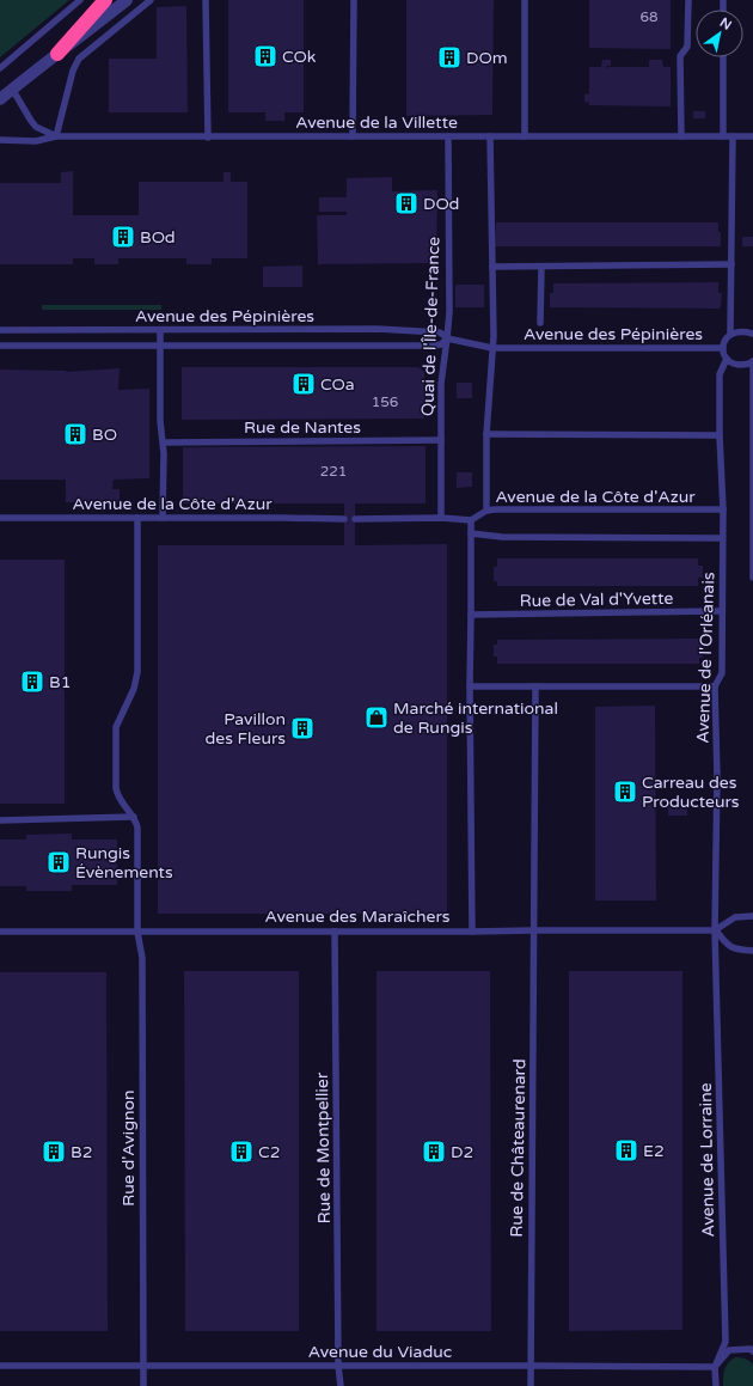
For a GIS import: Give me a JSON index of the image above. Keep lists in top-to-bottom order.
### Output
{
  "streets": {
    "lane": [
      "Avenue de la Villette",
      "Avenue des Pépinières",
      "Quai de l'Île-de-France",
      "Rue de Nantes",
      "Avenue de la Côte d'Azur",
      "Rue de Val d'Yvette",
      "Avenue de l'Orléanais",
      "Avenue des Maraîchers",
      "Rue d'Avignon",
      "Rue de Montpellier",
      "Rue de Châteaurenard",
      "Avenue de Lorraine",
      "Avenue du Viaduc"
    ]
  },
  "crossings": [
    ["Avenue de la Villette", "Quai de l'Île-de-France"],
    ["Avenue des Pépinières", "Quai de l'Île-de-France"],
    ["Quai de l'Île-de-France", "Rue de Nantes"],
    ["Avenue de la Côte d'Azur", "Avenue de l'Orléanais"],
    ["Rue de Val d'Yvette", "Avenue de l'Orléanais"],
    ["Avenue de l'Orléanais", "Avenue des Maraîchers"],
    ["Avenue de l'Orléanais", "Avenue de Lorraine"],
    ["Avenue des Maraîchers", "Rue d'Avignon"],
    ["Avenue des Maraîchers", "Rue de Montpellier"],
    ["Avenue des Maraîchers", "Rue de Châteaurenard"],
    ["Avenue des Maraîchers", "Avenue de Lorraine"],
    ["Rue d'Avignon", "Avenue du Viaduc"],
    ["Rue de Montpellier", "Avenue du Viaduc"],
    ["Rue de Châteaurenard", "Avenue du Viaduc"],
    ["Avenue de Lorraine", "Avenue du Viaduc"]
  ],
  "places": {
    "building": [
      "COk",
      "DOm",
      "DOd",
      "BOd",
      "COa",
      "BO",
      "B1",
      "Pavillon des Fleurs",
      "Carreau des Producteurs",
      "Rungis Évènements",
      "E2",
      "B2",
      "C2",
      "D2"
    ],
    "shop": ["Marché international de Rungis"]
  },
  "house_numbers": ["68", "156", "221"],
  "north": "top right"
}
